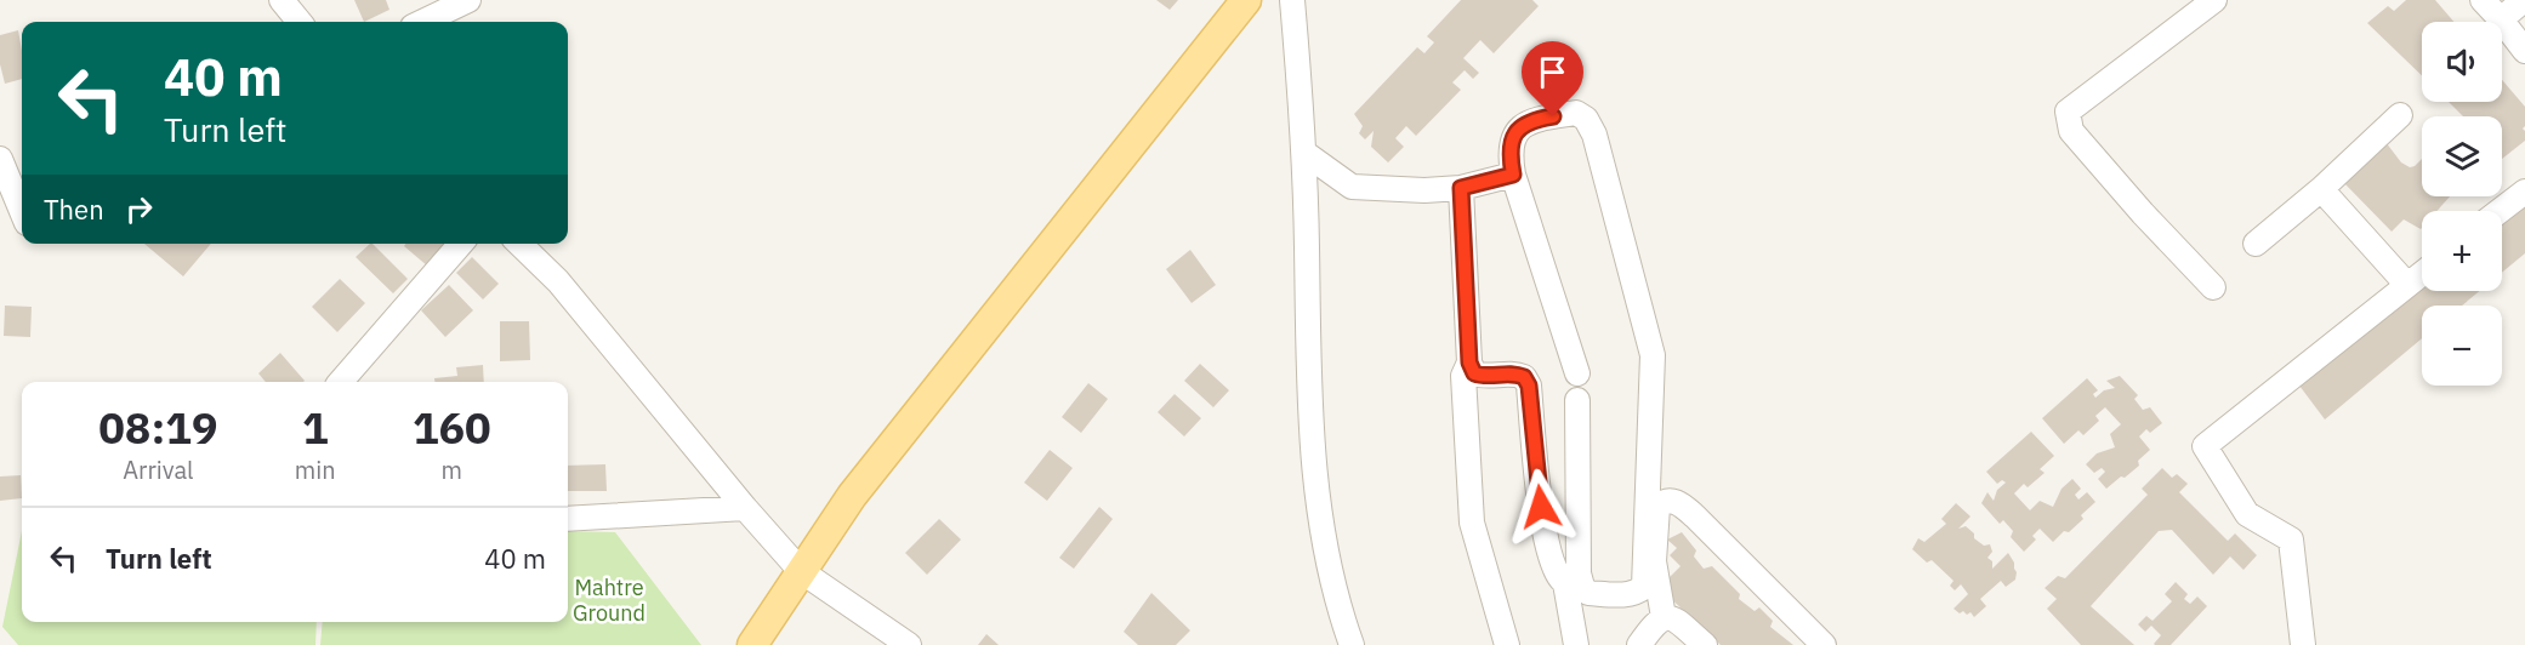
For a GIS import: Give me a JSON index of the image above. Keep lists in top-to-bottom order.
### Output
{
  "parks": ["Mahtre Ground"],
  "page": {
    "map_buttons": ["+", "−"],
    "turn": ["40 m", "Turn left"],
    "then": "Then",
    "eta": [
      "08:19",
      "Arrival",
      "1",
      "min",
      "160",
      "m"
    ],
    "list": [
      {
        "name": "Turn left",
        "value": "40 m"
      }
    ]
  }
}
